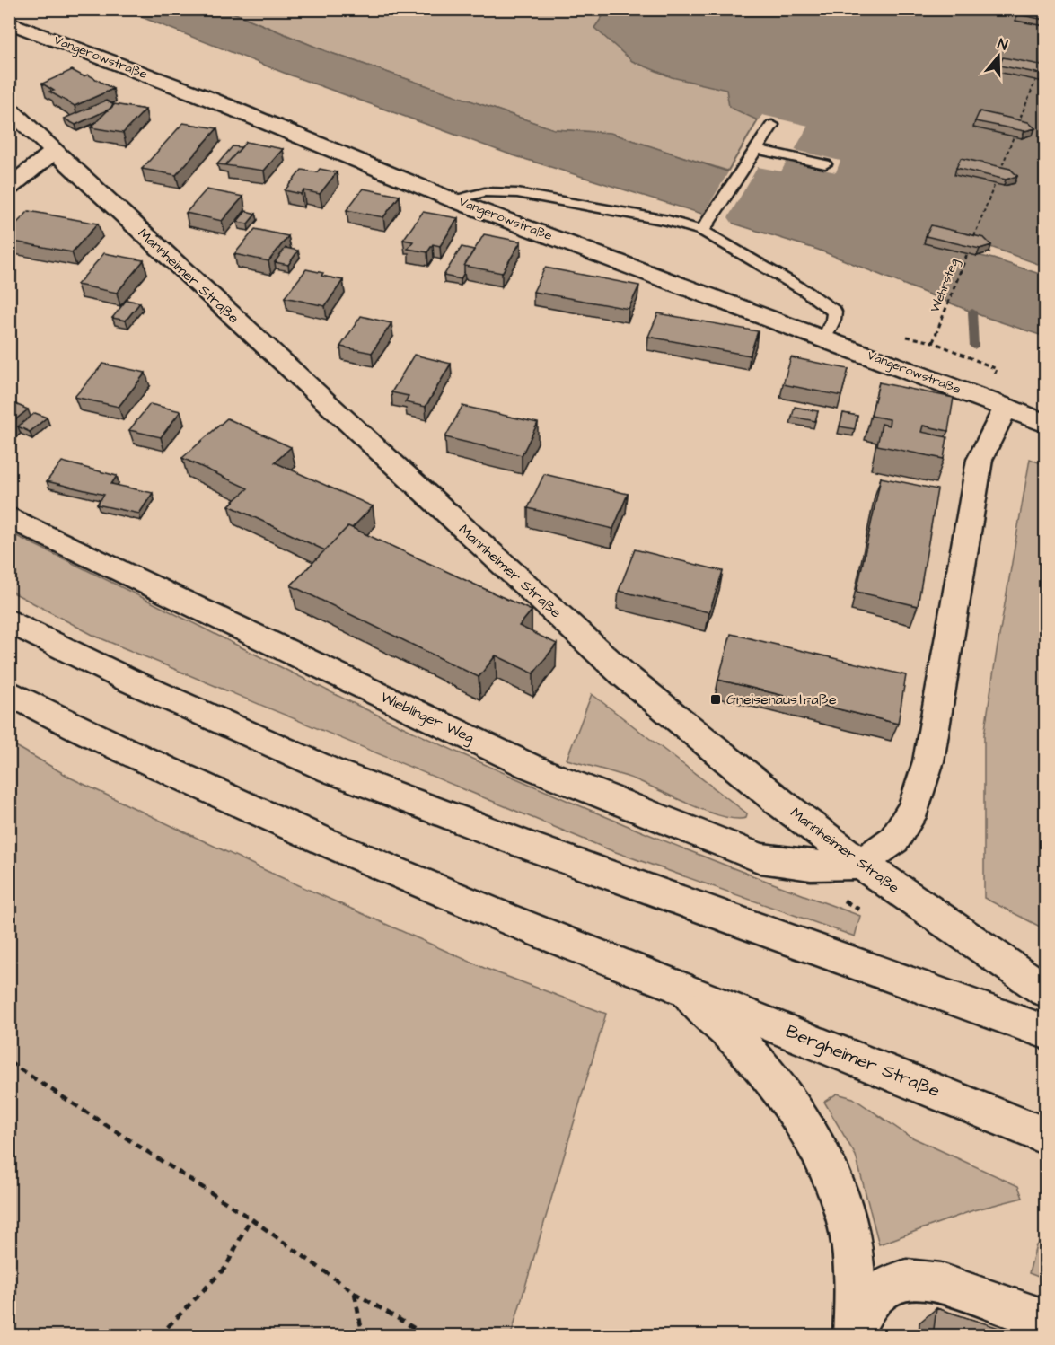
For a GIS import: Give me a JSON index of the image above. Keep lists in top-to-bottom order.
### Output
{
  "streets": {
    "main road": [
      "Vangerowstraße",
      "Mannheimer Straße",
      "Wieblinger Weg",
      "Bergheimer Straße"
    ],
    "path": ["Wehrsteg"]
  },
  "crossings": [
    ["Mannheimer Straße", "Wieblinger Weg"]
  ],
  "places": {
    "transit": ["Gneisenaustraße"]
  },
  "north": "top"
}
